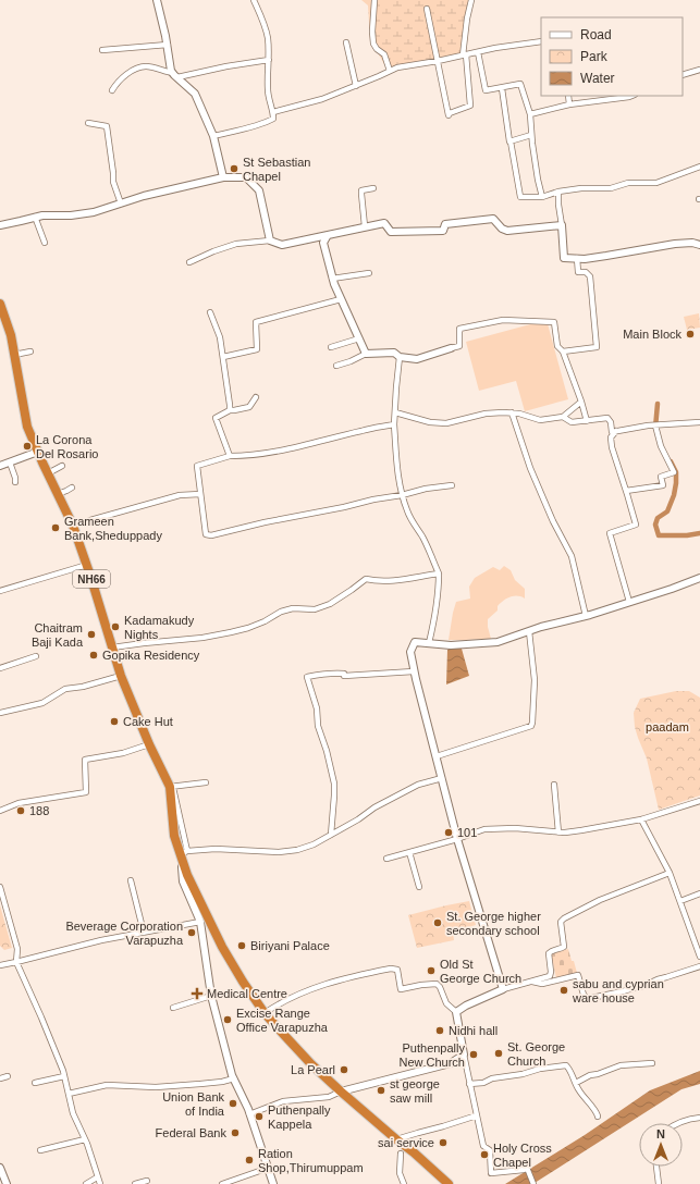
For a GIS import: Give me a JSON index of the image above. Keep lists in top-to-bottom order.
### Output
{
  "streets": {
    "highway": ["NH66"]
  },
  "parks": ["paadam"],
  "places": {
    "other": [
      "St Sebastian Chapel",
      "Main Block",
      "La Corona Del Rosario",
      "Grameen Bank,Sheduppady",
      "Kadamakudy Nights",
      "Chaitram Baji Kada",
      "Gopika Residency",
      "Cake Hut",
      "188",
      "101",
      "St. George higher secondary school",
      "Beverage Corporation Varapuzha",
      "Biriyani Palace",
      "Old St George Church",
      "sabu and cyprian ware house",
      "Excise Range Office Varapuzha",
      "Nidhi hall",
      "St. George Church",
      "Puthenpally New Church",
      "La Pearl",
      "st george saw mill",
      "Union Bank of India",
      "Puthenpally Kappela",
      "Federal Bank",
      "sai service",
      "Holy Cross Chapel",
      "Ration Shop,Thirumuppam"
    ],
    "health": ["Medical Centre"]
  },
  "legend": ["Road", "Park", "Water"],
  "north": "top"
}
